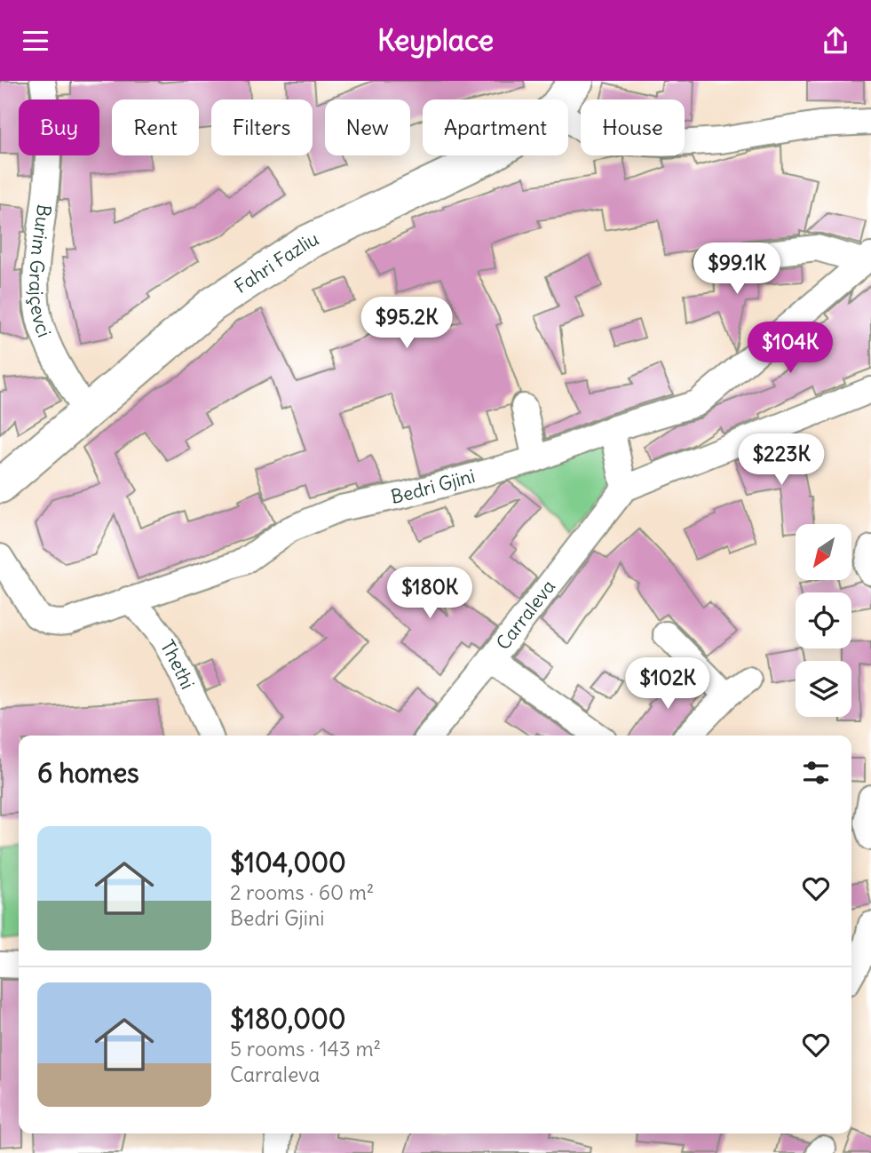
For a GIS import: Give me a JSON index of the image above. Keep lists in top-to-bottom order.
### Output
{
  "streets": {
    "main road": ["Fahri Fazliu"],
    "street": [
      "Burim Grajçevci",
      "Bedri Gjini",
      "Carraleva",
      "Thethi"
    ]
  },
  "crossings": [
    ["Fahri Fazliu", "Burim Grajçevci"],
    ["Bedri Gjini", "Thethi"]
  ],
  "north": "bottom left",
  "page": {
    "header": "Keyplace",
    "chip": [
      "Buy",
      "Rent",
      "Filters",
      "New",
      "Apartment",
      "House"
    ],
    "price": [
      "$99.1K",
      "$95.2K",
      "$104K",
      "$223K",
      "$180K",
      "$102K"
    ],
    "heading": "6 homes",
    "list": [
      {
        "name": "$104,000",
        "note": "2 rooms · 60 m² · Bedri Gjini"
      },
      {
        "name": "$180,000",
        "note": "5 rooms · 143 m² · Carraleva"
      }
    ]
  }
}
